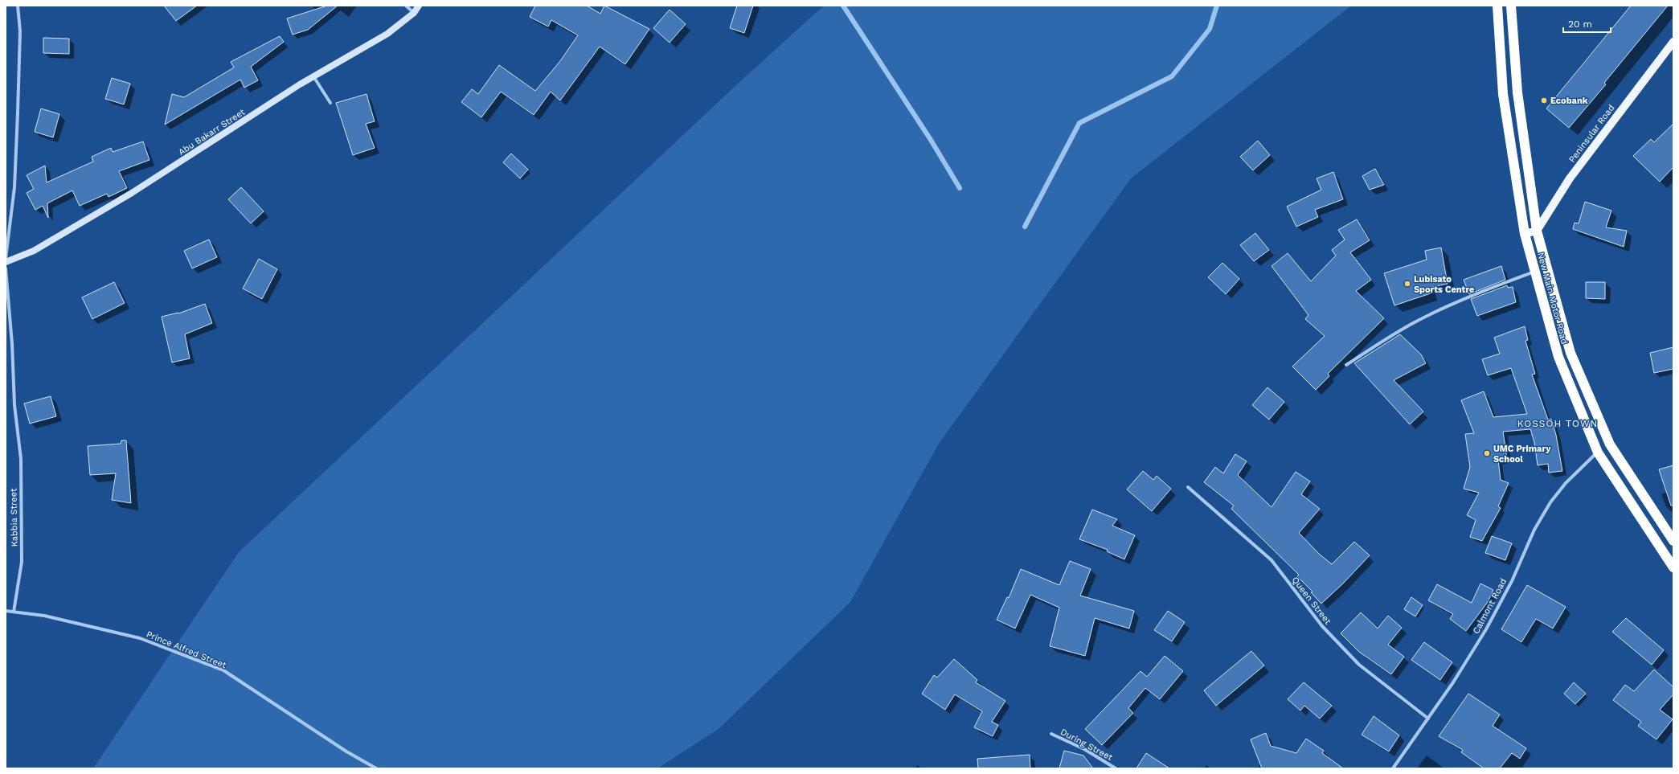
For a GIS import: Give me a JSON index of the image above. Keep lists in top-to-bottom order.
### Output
{
  "streets": {
    "highway": ["New Main Motor Road"],
    "main road": ["Peninsular Road"],
    "street": [
      "Abu Bakarr Street",
      "Kabbia Street",
      "Queen Street",
      "Calmont Road",
      "Prince Alfred Street",
      "During Street"
    ]
  },
  "crossings": [
    ["Peninsular Road", "New Main Motor Road"],
    ["New Main Motor Road", "Calmont Road"],
    ["Kabbia Street", "Prince Alfred Street"],
    ["Queen Street", "Calmont Road"]
  ],
  "districts": ["KOSSOH TOWN"],
  "places": ["Ecobank", "Lubisato Sports Centre", "UMC Primary School"],
  "scale_bar": "20 m"
}
